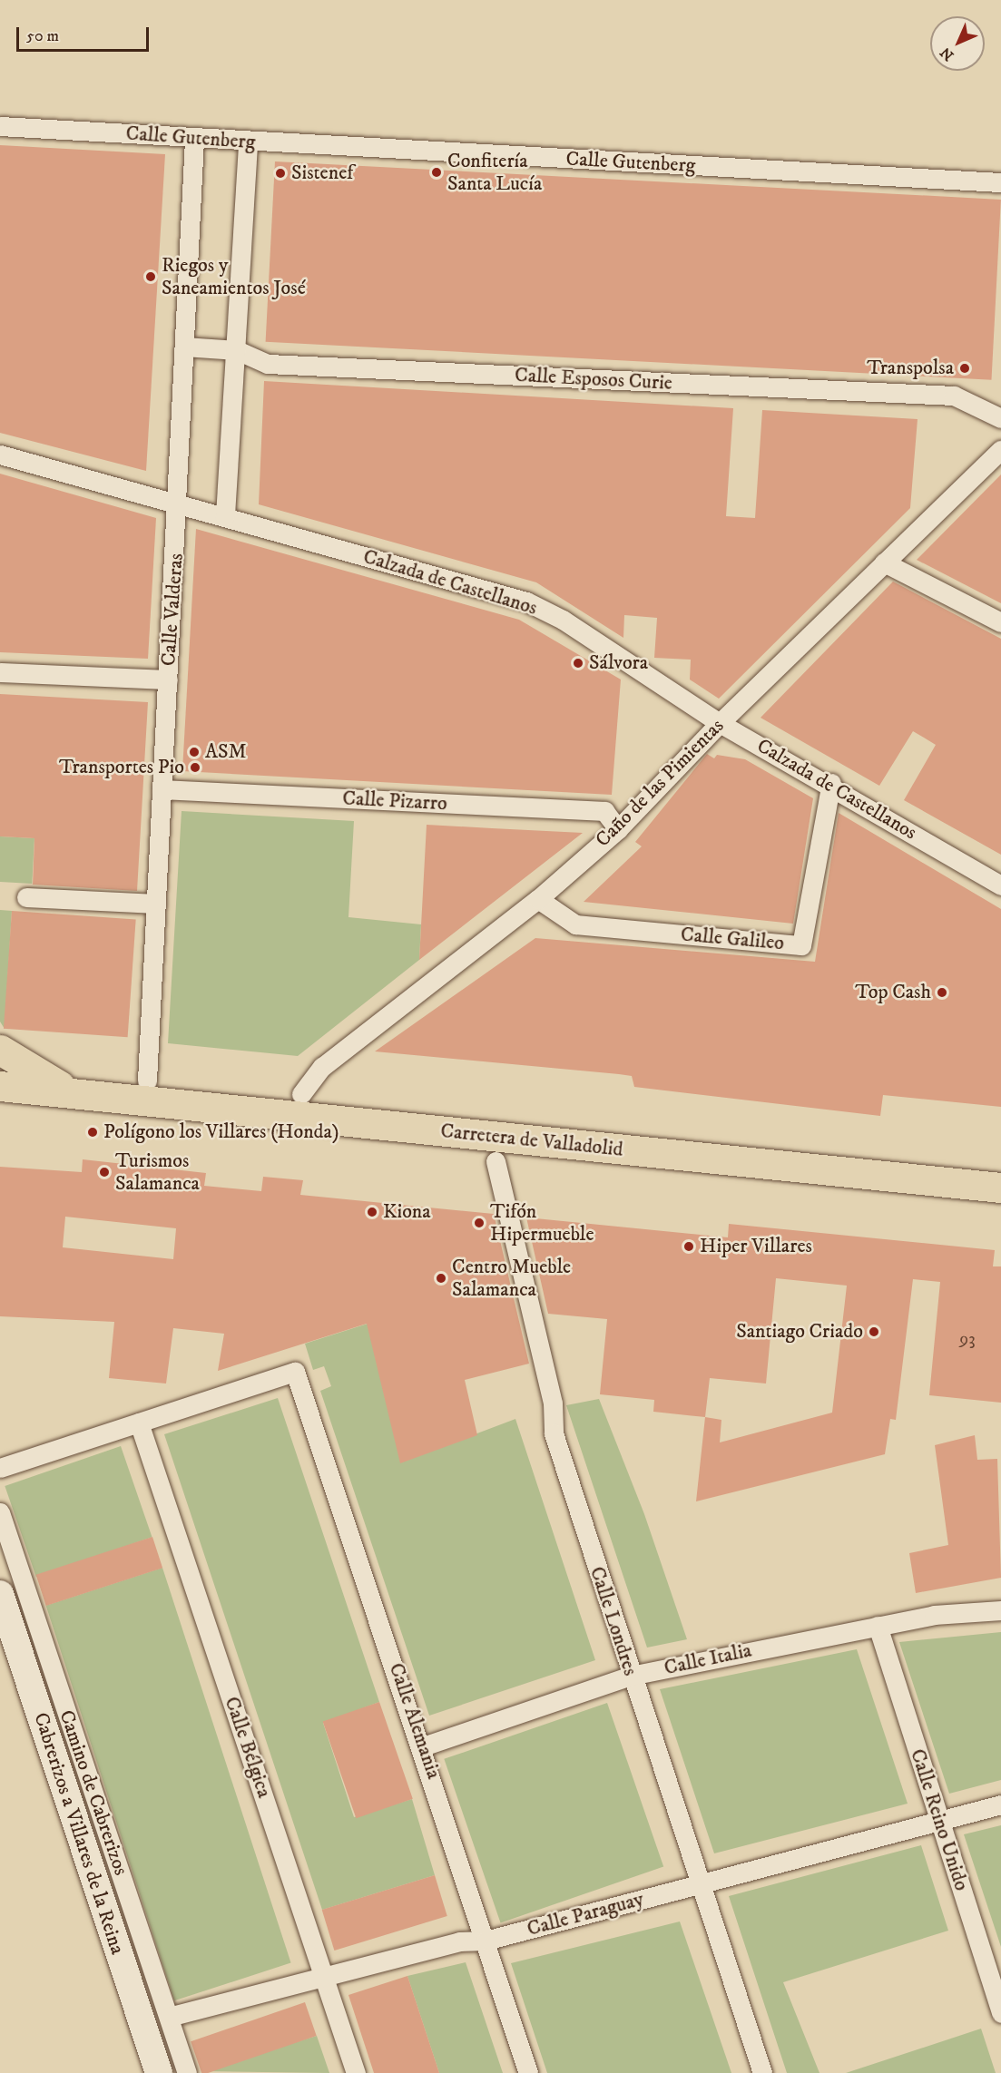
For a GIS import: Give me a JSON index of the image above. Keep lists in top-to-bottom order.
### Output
{
  "streets": {
    "highway": ["Carretera de Valladolid"],
    "street": [
      "Calle Gutenberg",
      "Calle Esposos Curie",
      "Calzada de Castellanos",
      "Calle Valderas",
      "Caño de las Pimientas",
      "Calle Pizarro",
      "Calle Galileo",
      "Calle Londres",
      "Calle Italia",
      "Calle Alemania",
      "Calle Bélgica",
      "Camino de Cabrerizos",
      "Calle Reino Unido",
      "Cabrerizos a Villares de la Reina",
      "Calle Paraguay"
    ]
  },
  "crossings": [
    ["Calle Gutenberg", "Calle Valderas"],
    ["Calle Esposos Curie", "Calle Valderas"],
    ["Calzada de Castellanos", "Calle Valderas"],
    ["Calzada de Castellanos", "Caño de las Pimientas"],
    ["Calzada de Castellanos", "Calle Galileo"],
    ["Calle Valderas", "Calle Pizarro"],
    ["Caño de las Pimientas", "Calle Pizarro"],
    ["Caño de las Pimientas", "Calle Galileo"],
    ["Calle Londres", "Calle Italia"],
    ["Calle Londres", "Calle Paraguay"],
    ["Calle Italia", "Calle Alemania"],
    ["Calle Italia", "Calle Reino Unido"],
    ["Calle Alemania", "Calle Bélgica"],
    ["Calle Alemania", "Calle Paraguay"],
    ["Calle Bélgica", "Calle Paraguay"],
    ["Camino de Cabrerizos", "Calle Paraguay"],
    ["Calle Reino Unido", "Calle Paraguay"]
  ],
  "places": [
    "Confitería Santa Lucía",
    "Sistenef",
    "Riegos y Saneamientos José",
    "Transpolsa",
    "Sálvora",
    "ASM",
    "Transportes Pio",
    "Top Cash",
    "Polígono los Villares (Honda)",
    "Turismos Salamanca",
    "Kiona",
    "Tifón Hipermueble",
    "Hiper Villares",
    "Centro Mueble Salamanca",
    "Santiago Criado"
  ],
  "house_numbers": ["93"],
  "scale_bar": "50 m",
  "north": "bottom left"
}
